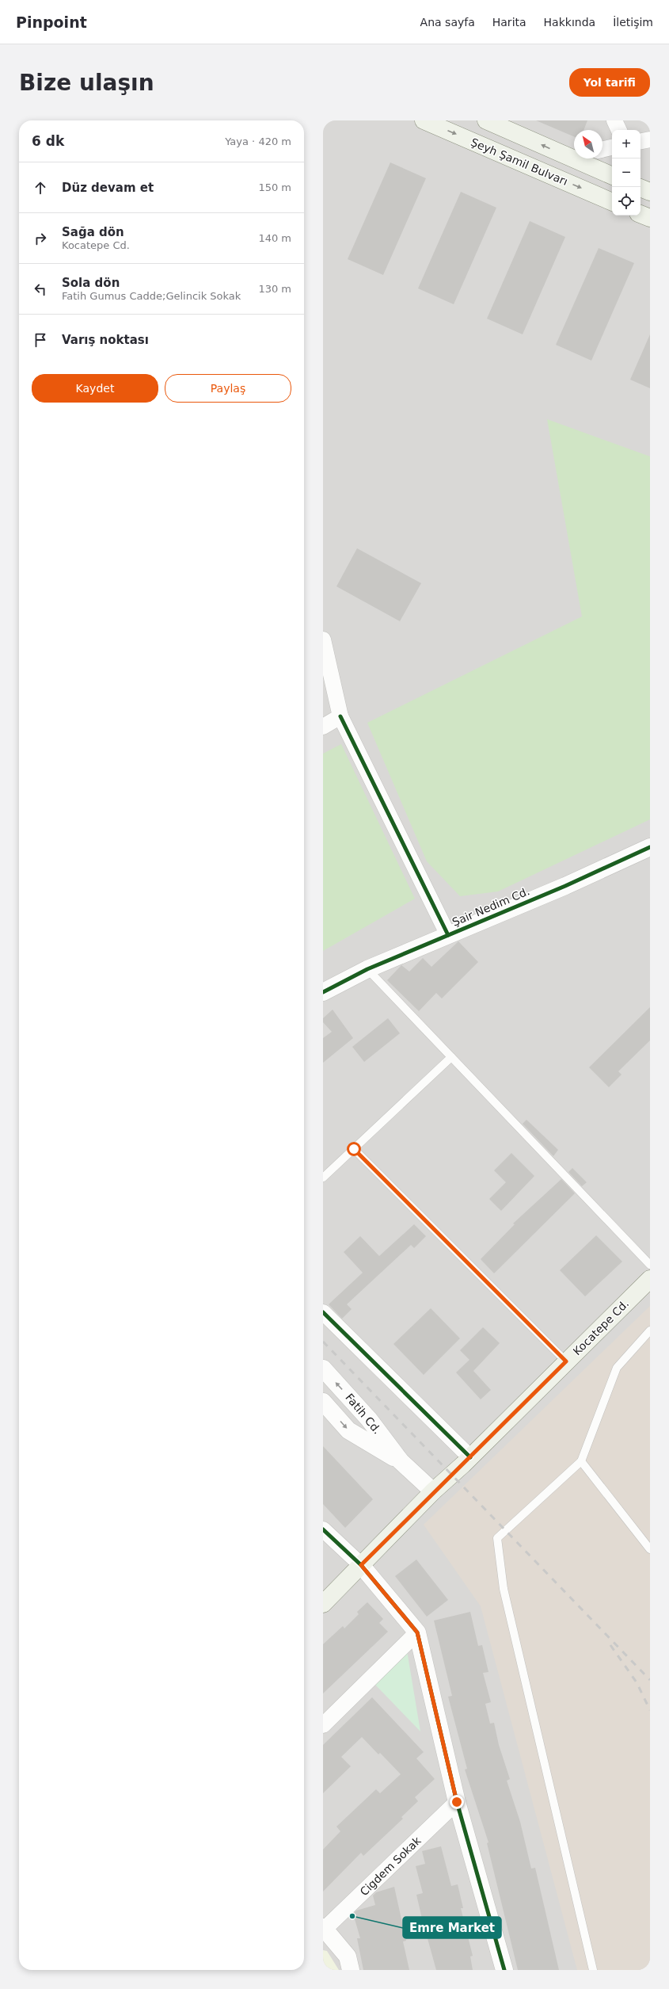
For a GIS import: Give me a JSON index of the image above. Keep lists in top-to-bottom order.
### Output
{
  "streets": {
    "main road": ["Şeyh Şamil Bulvarı", "Kocatepe Cd."],
    "street": ["Şair Nedim Cd.", "Fatih Cd.", "Cigdem Sokak"]
  },
  "crossings": [
    ["Kocatepe Cd.", "Fatih Cd."]
  ],
  "places": ["Emre Market"],
  "north": "top left",
  "page": {
    "header": "Pinpoint",
    "nav": [
      "Ana sayfa",
      "Harita",
      "Hakkında",
      "İletişim"
    ],
    "buttons": [
      "Yol tarifi",
      ["Kaydet", "Paylaş"]
    ],
    "title": "Bize ulaşın",
    "heading": ["6 dk", "Yaya · 420 m"],
    "map_buttons": ["+", "−"],
    "list": [
      ["Düz devam et", "150 m"],
      ["Sağa dön", "Kocatepe Cd.", "140 m"],
      ["Sola dön", "Fatih Gumus Cadde;Gelincik Sokak", "130 m"],
      "Varış noktası"
    ]
  }
}
